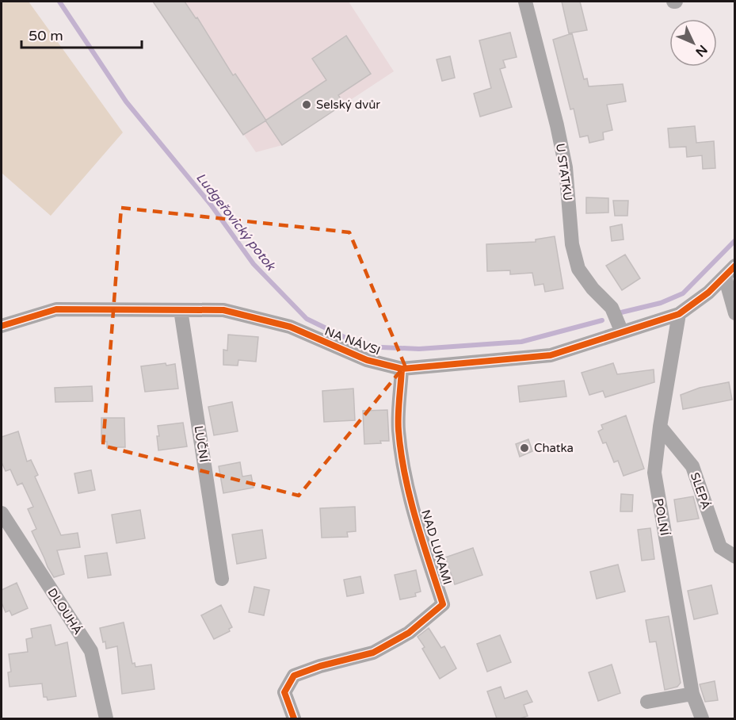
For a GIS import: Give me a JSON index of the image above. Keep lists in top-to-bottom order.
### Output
{
  "streets": {
    "street": [
      "U STATKU",
      "NA NÁVSI",
      "LUČNÍ",
      "SLEPÁ",
      "POLNÍ",
      "NAD LUKAMI",
      "DLOUHÁ"
    ]
  },
  "crossings": [
    ["U STATKU", "NA NÁVSI"],
    ["NA NÁVSI", "LUČNÍ"],
    ["NA NÁVSI", "POLNÍ"],
    ["NA NÁVSI", "NAD LUKAMI"],
    ["SLEPÁ", "POLNÍ"]
  ],
  "water": ["Ludgeřovický potok"],
  "places": ["Selský dvůr", "Chatka"],
  "scale_bar": "50 m",
  "north": "bottom right"
}
